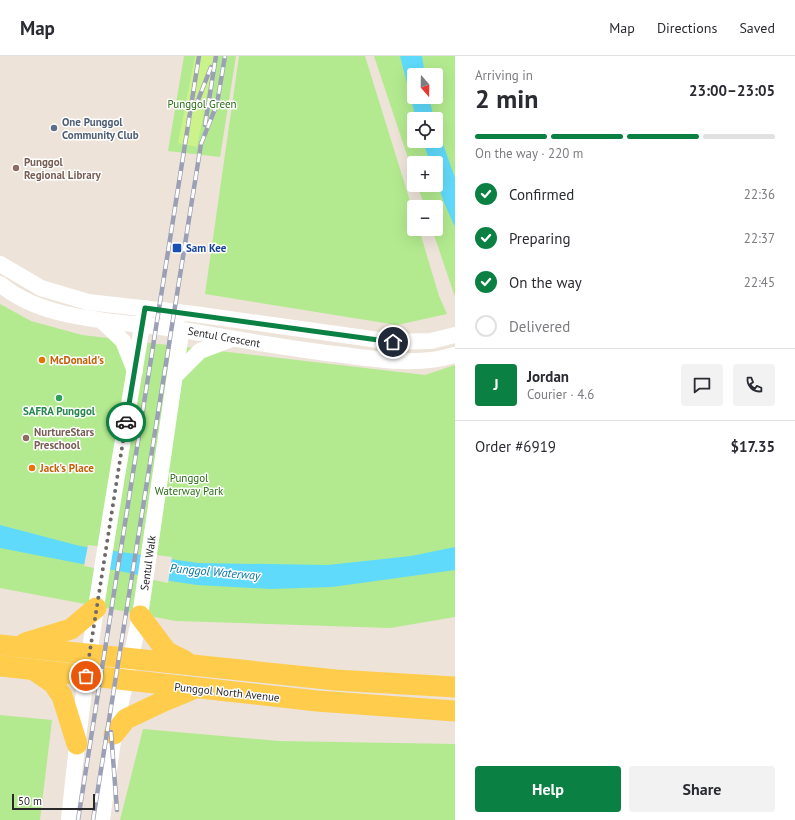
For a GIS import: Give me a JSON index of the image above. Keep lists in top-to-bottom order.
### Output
{
  "streets": {
    "main road": ["Punggol North Avenue"],
    "street": ["Sentul Crescent", "Sentul Walk"]
  },
  "crossings": [
    ["Sentul Crescent", "Sentul Walk"],
    ["Sentul Walk", "Punggol North Avenue"]
  ],
  "water": ["Punggol Waterway"],
  "parks": ["Punggol Green", "Punggol Waterway Park"],
  "places": {
    "other": [
      "One Punggol Community Club",
      "Punggol Regional Library",
      "McDonald's",
      "SAFRA Punggol",
      "NurtureStars Preschool",
      "Jack's Place"
    ],
    "transit": ["Sam Kee"]
  },
  "scale_bar": "50 m",
  "north": "bottom",
  "page": {
    "header": "Map",
    "nav": ["Map", "Directions", "Saved"],
    "heading": ["2 min", "Arriving in", "23:00–23:05"],
    "panel": [
      "Jordan",
      "Courier · 4.6",
      "Order #6919",
      "$17.35"
    ],
    "map_buttons": ["+", "−"],
    "bar": "On the way · 220 m",
    "list": [
      ["Confirmed", "22:36"],
      ["Preparing", "22:37"],
      ["On the way", "22:45"],
      "Delivered"
    ],
    "round": "J",
    "buttons": ["Help", "Share"],
    "scale": "50 m"
  }
}
